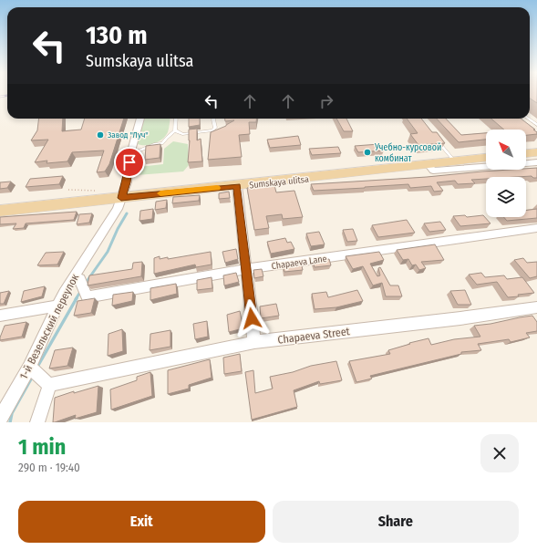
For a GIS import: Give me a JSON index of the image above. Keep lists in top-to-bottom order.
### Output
{
  "streets": {
    "main road": ["Sumskaya ulitsa"],
    "street": ["Chapaeva Lane", "1-й Везельский переулок", "Chapaeva Street"]
  },
  "crossings": [
    ["Sumskaya ulitsa", "1-й Везельский переулок"],
    ["Chapaeva Lane", "1-й Везельский переулок"]
  ],
  "places": ["Завод \"Луч\"", "Учебно-курсовой комбинат"],
  "north": "top left",
  "page": {
    "turn": ["130 m", "Sumskaya ulitsa"],
    "heading": ["1 min", "290 m · 19:40"],
    "buttons": ["Exit", "Share"]
  }
}
